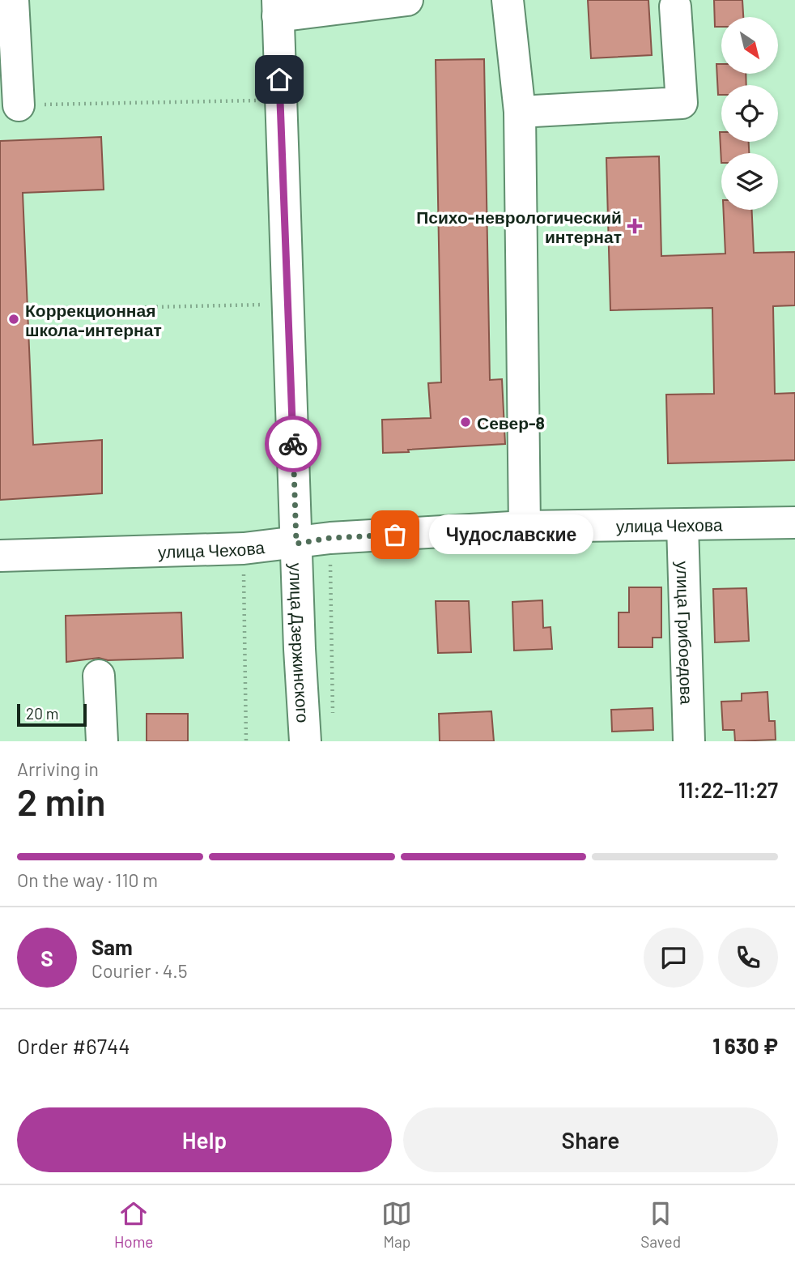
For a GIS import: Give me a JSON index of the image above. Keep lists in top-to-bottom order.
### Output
{
  "streets": {
    "street": ["улица Чехова", "улица Грибоедова", "улица Дзержинского"]
  },
  "crossings": [
    ["улица Чехова", "улица Грибоедова"],
    ["улица Чехова", "улица Дзержинского"]
  ],
  "places": {
    "health": ["Психо-неврологический интернат"],
    "other": ["Коррекционная школа-интернат", "Север-8", "Чудославские"]
  },
  "scale_bar": "20 m",
  "north": "bottom right",
  "page": {
    "bubble": "Чудославские",
    "scale": "20 m",
    "heading": ["2 min", "Arriving in", "11:22–11:27"],
    "panel": [
      "Sam",
      "Courier · 4.5",
      "Order #6744",
      "1 630 ₽"
    ],
    "bar": "On the way · 110 m",
    "round": "S",
    "buttons": ["Help", "Share"],
    "tabs": ["Home", "Map", "Saved"]
  }
}
